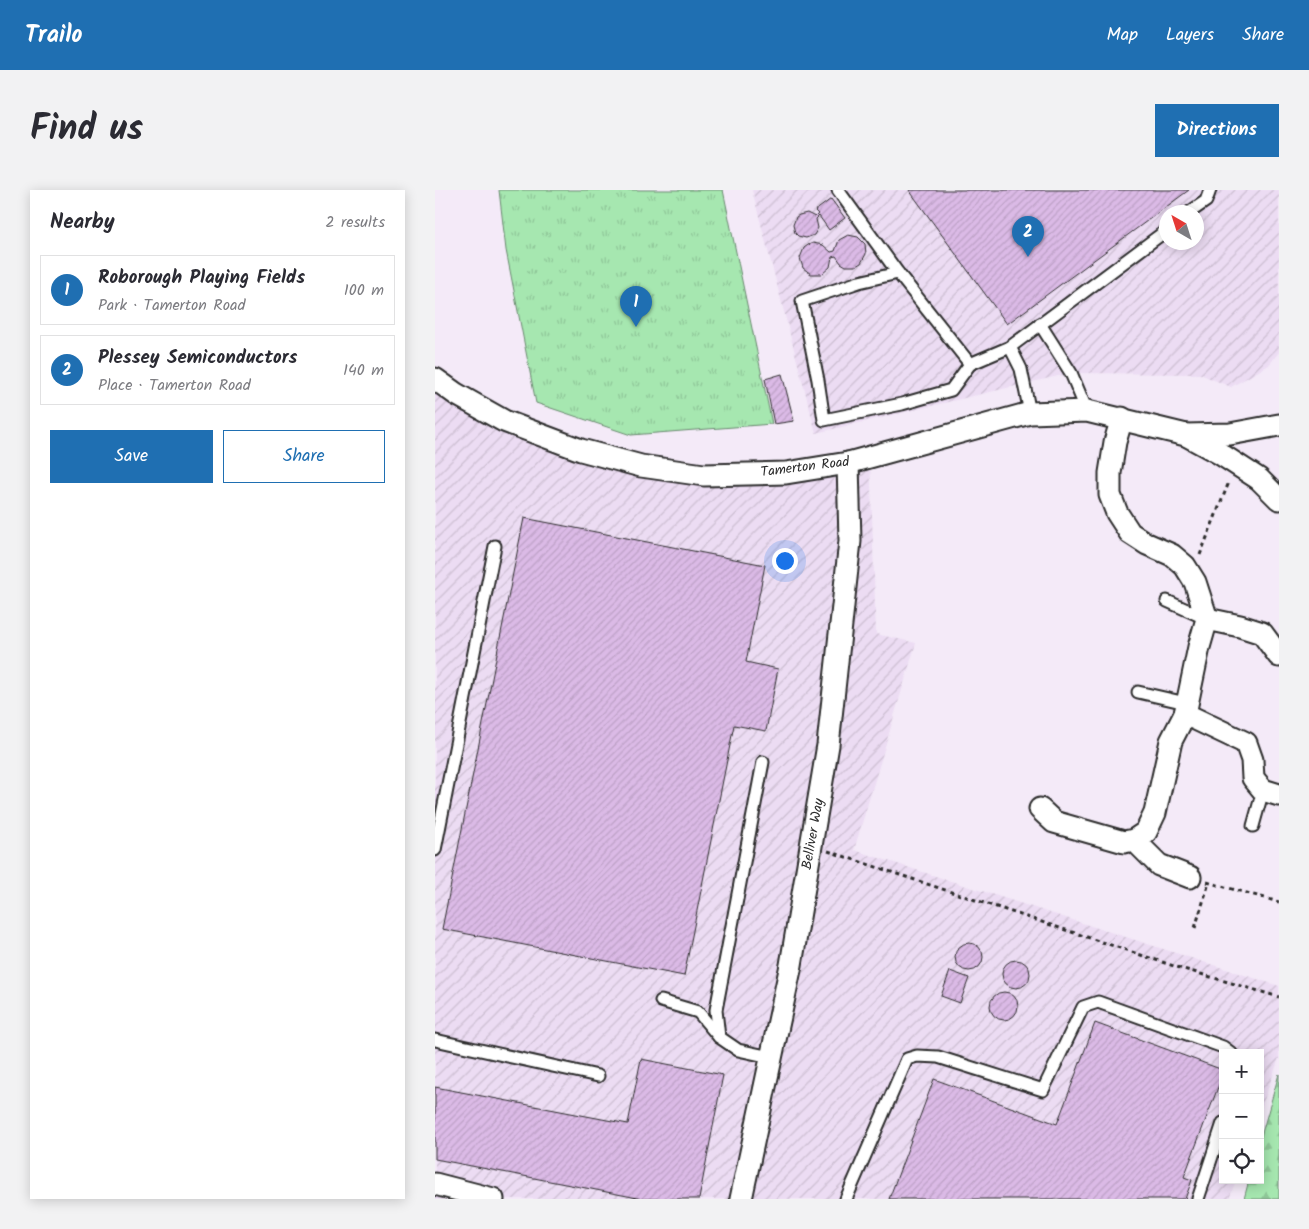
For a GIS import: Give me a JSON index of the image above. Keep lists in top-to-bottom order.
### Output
{
  "streets": {
    "street": ["Tamerton Road", "Belliver Way"]
  },
  "crossings": [
    ["Tamerton Road", "Belliver Way"]
  ],
  "north": "top left",
  "page": {
    "header": "Trailo",
    "nav": ["Map", "Layers", "Share"],
    "title": "Find us",
    "buttons": [
      "Directions",
      ["Save", "Share"]
    ],
    "heading": ["Nearby", "2 results"],
    "pins": ["2", "1"],
    "list": [
      {
        "mark": "1",
        "name": "Roborough Playing Fields",
        "note": "Park · Tamerton Road",
        "value": "100 m"
      },
      {
        "mark": "2",
        "name": "Plessey Semiconductors",
        "note": "Place · Tamerton Road",
        "value": "140 m"
      }
    ],
    "map_buttons": ["+", "−"]
  }
}
